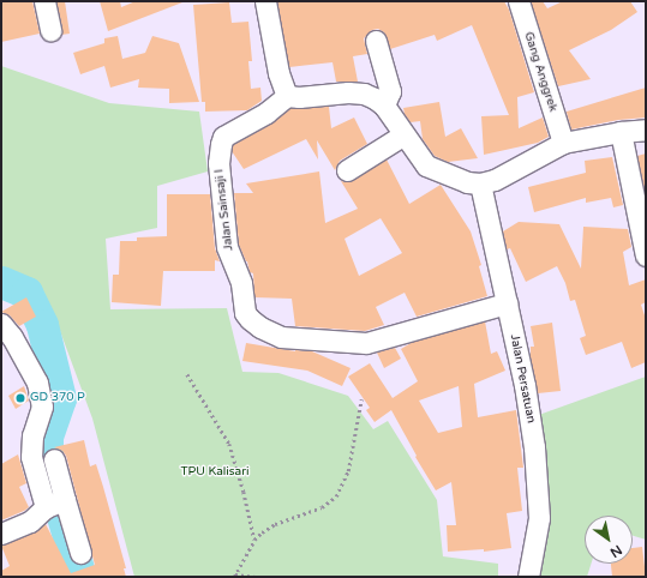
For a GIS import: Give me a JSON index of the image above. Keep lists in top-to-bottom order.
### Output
{
  "streets": {
    "street": ["Gang Anggrek", "Jalan Sainsaji I", "Jalan Persatuan"]
  },
  "crossings": [
    ["Jalan Sainsaji I", "Jalan Persatuan"]
  ],
  "parks": ["TPU Kalisari"],
  "places": ["GD 370 P"],
  "north": "bottom right"
}
